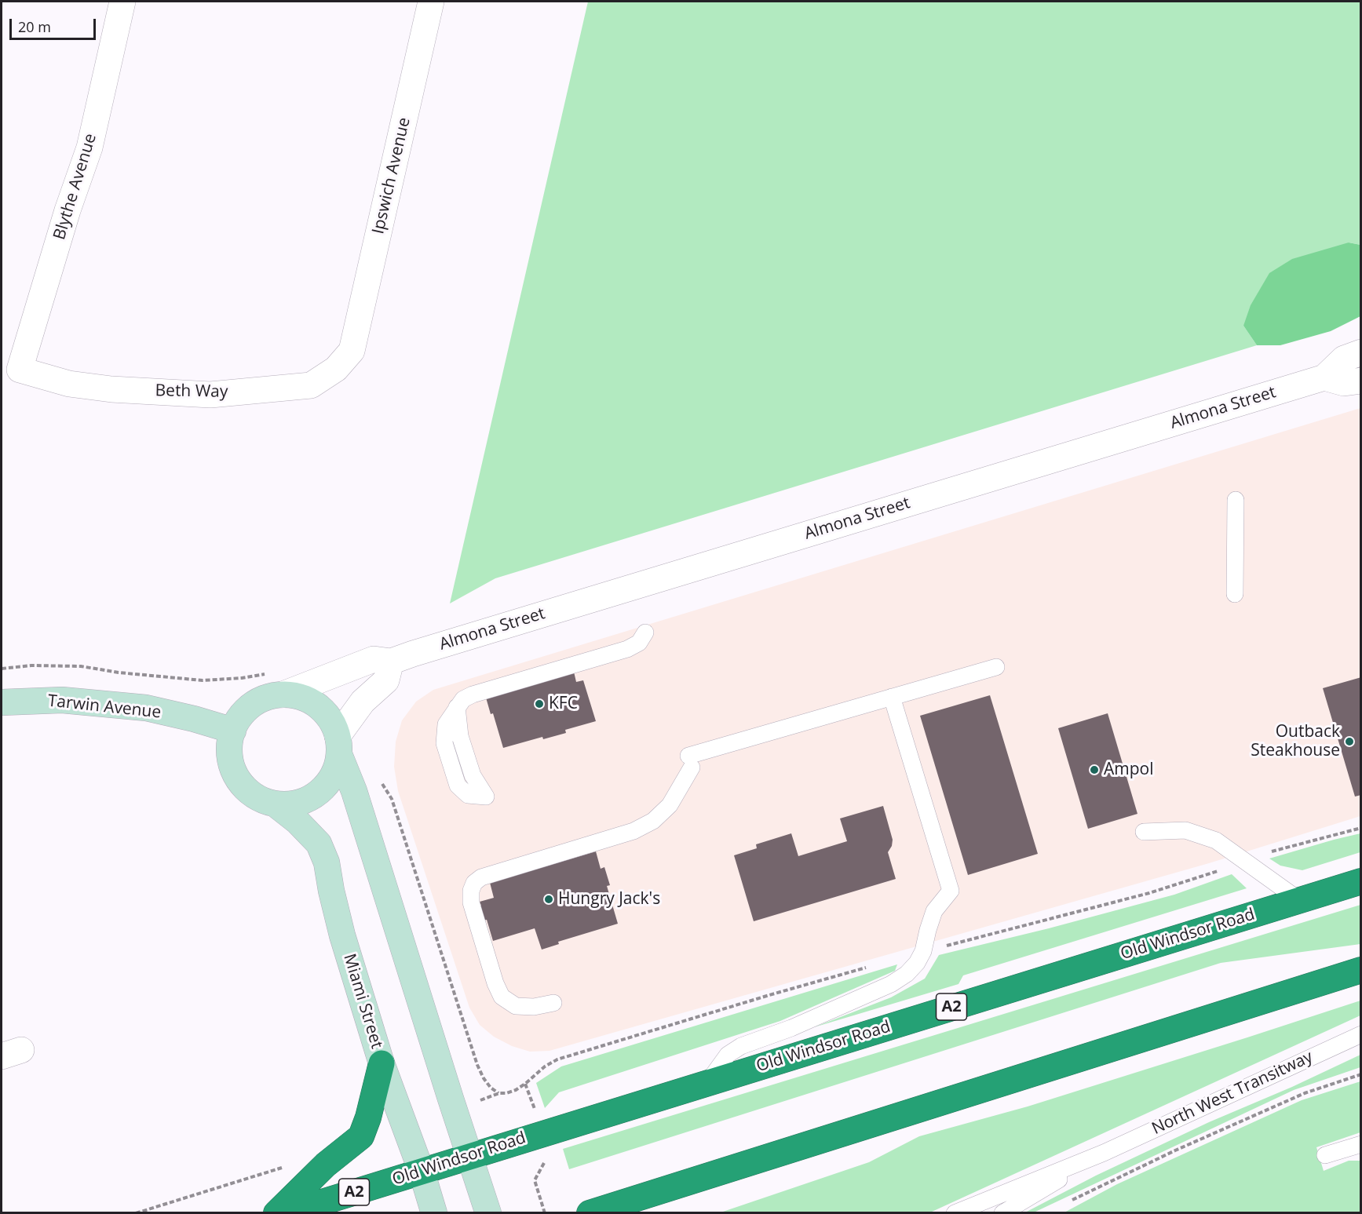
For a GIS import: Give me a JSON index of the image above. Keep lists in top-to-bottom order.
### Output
{
  "streets": {
    "highway": ["Old Windsor Road", "A2"],
    "street": [
      "Ipswich Avenue",
      "Blythe Avenue",
      "Beth Way",
      "Almona Street",
      "Tarwin Avenue",
      "Miami Street"
    ],
    "lane": ["North West Transitway"]
  },
  "crossings": [
    ["Ipswich Avenue", "Beth Way"],
    ["Blythe Avenue", "Beth Way"],
    ["Almona Street", "Tarwin Avenue"],
    ["Almona Street", "Miami Street"],
    ["Tarwin Avenue", "Miami Street"],
    ["Old Windsor Road", "Miami Street"]
  ],
  "places": [
    "KFC",
    "Outback Steakhouse",
    "Ampol",
    "Hungry Jack's"
  ],
  "scale_bar": "20 m"
}
